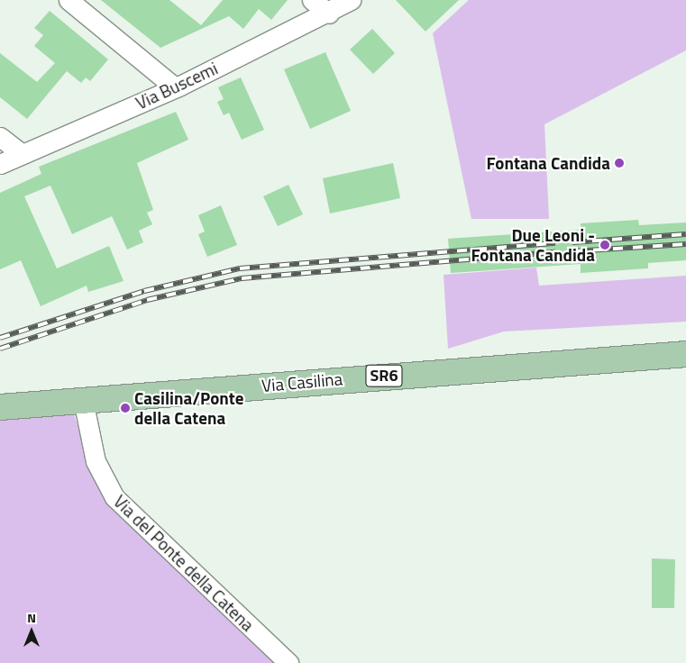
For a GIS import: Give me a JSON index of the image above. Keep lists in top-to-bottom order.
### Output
{
  "streets": {
    "main road": ["SR6", "Via Casilina"],
    "street": ["Via Buscemi", "Via del Ponte della Catena"]
  },
  "crossings": [
    ["Via Casilina", "Via del Ponte della Catena"]
  ],
  "places": ["Fontana Candida", "Due Leoni - Fontana Candida", "Casilina/Ponte della Catena"],
  "north": "top"
}
